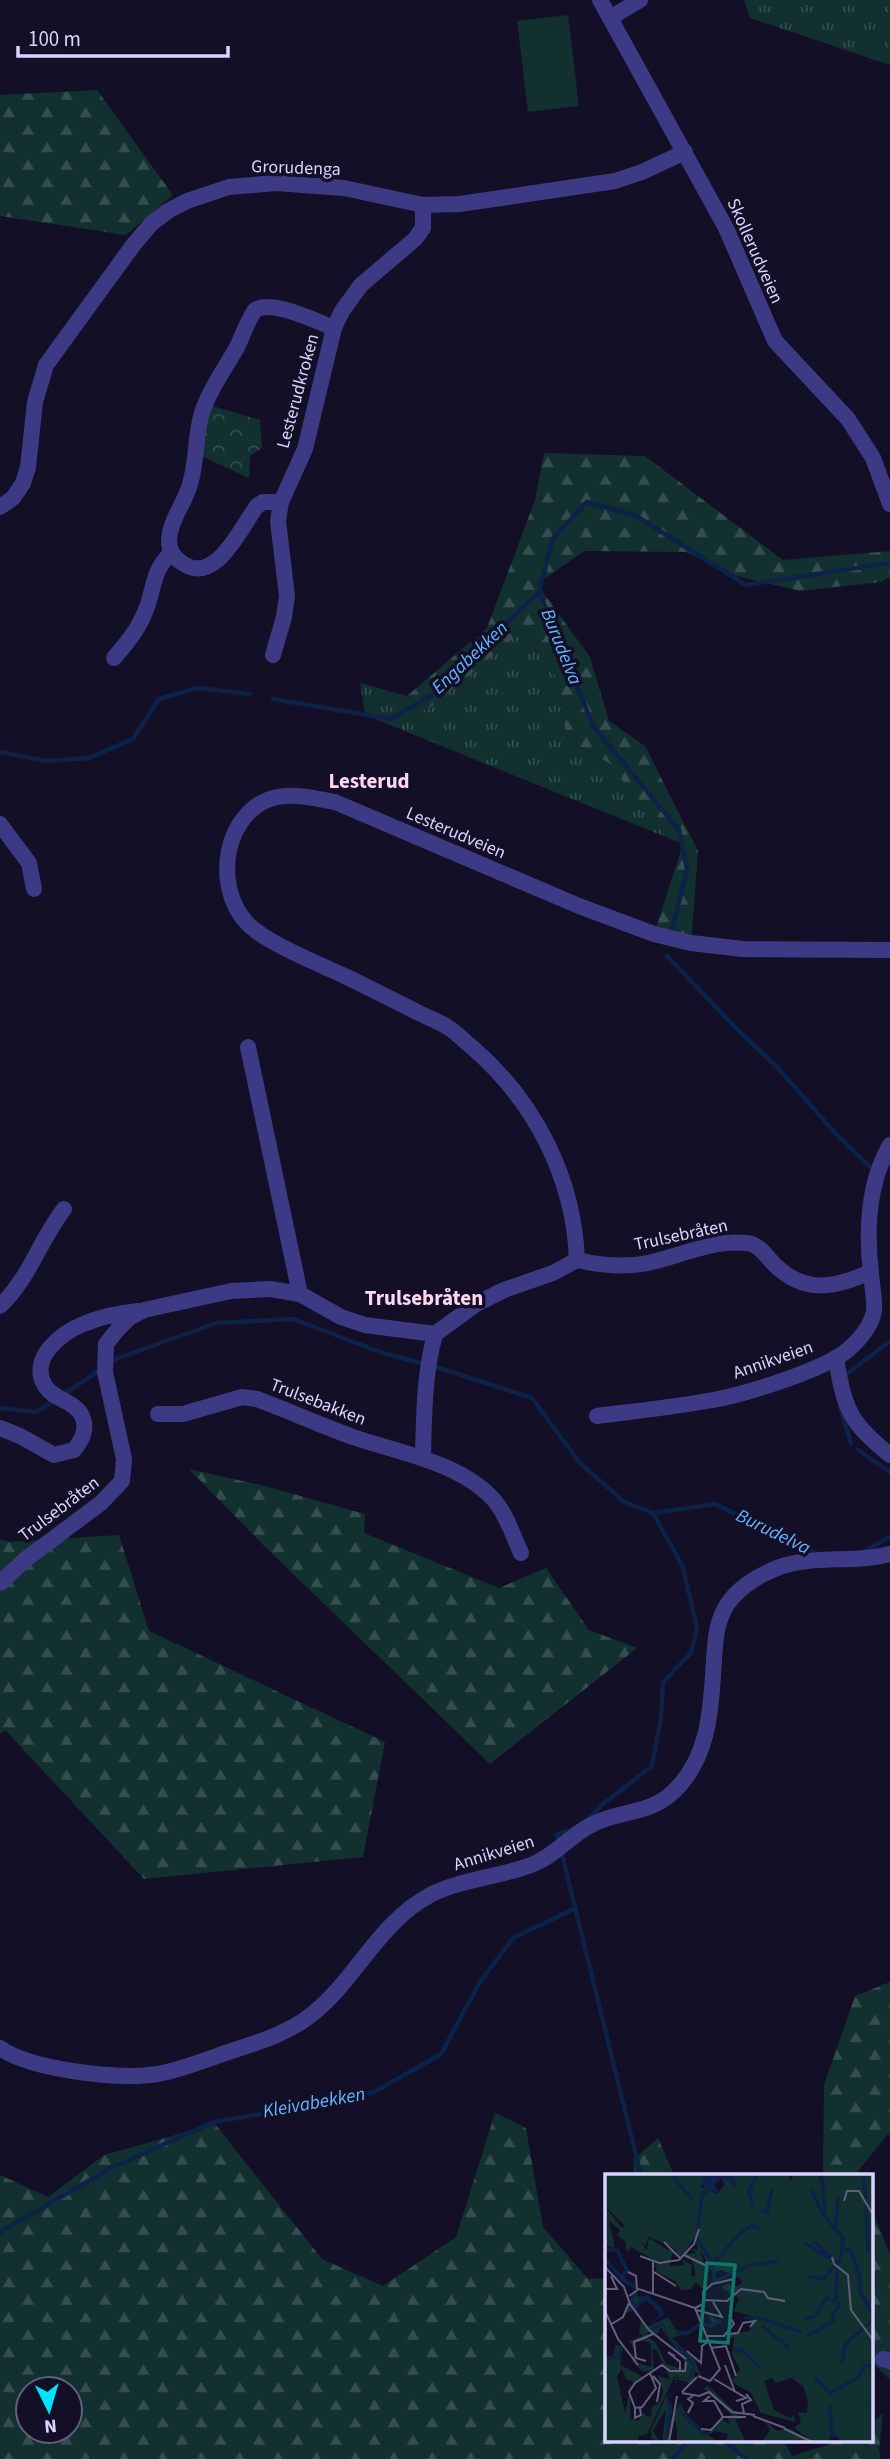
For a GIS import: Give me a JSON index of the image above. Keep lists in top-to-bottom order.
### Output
{
  "streets": {
    "street": [
      "Grorudenga",
      "Skollerudveien",
      "Lesterudkroken",
      "Lesterudveien",
      "Trulsebråten",
      "Annikveien",
      "Trulsebakken"
    ]
  },
  "crossings": [
    ["Grorudenga", "Skollerudveien"],
    ["Grorudenga", "Lesterudkroken"],
    ["Lesterudveien", "Trulsebråten"],
    ["Trulsebråten", "Annikveien"]
  ],
  "districts": ["Lesterud", "Trulsebråten"],
  "water": ["Burudelva", "Engabekken", "Kleivabekken"],
  "scale_bar": "100 m",
  "north": "bottom"
}
